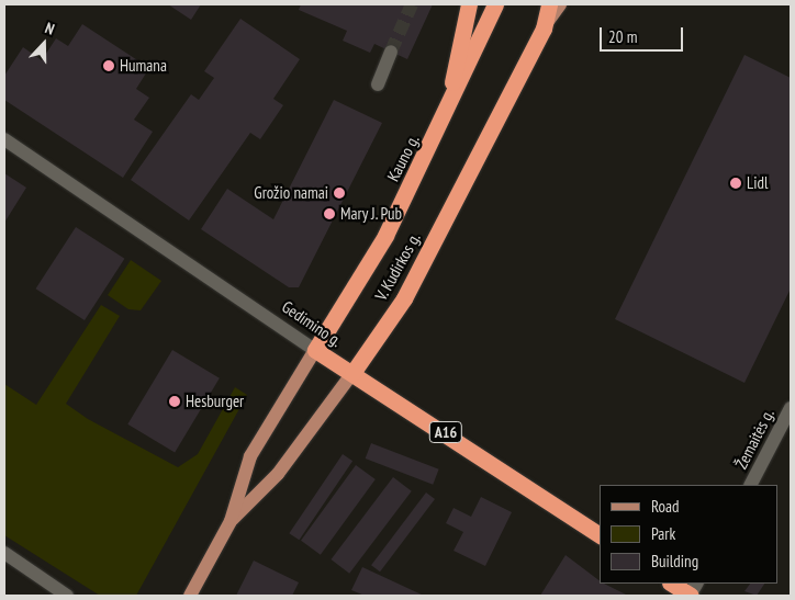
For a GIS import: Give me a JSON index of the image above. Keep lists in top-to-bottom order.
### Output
{
  "streets": {
    "highway": [
      "Kauno g.",
      "V. Kudirkos g.",
      "Gedimino g.",
      "A16"
    ],
    "street": ["Žemaitės g."]
  },
  "crossings": [
    ["Kauno g.", "V. Kudirkos g."],
    ["Kauno g.", "Gedimino g."],
    ["V. Kudirkos g.", "Gedimino g."]
  ],
  "places": [
    "Humana",
    "Lidl",
    "Grožio namai",
    "Mary J. Pub",
    "Hesburger"
  ],
  "legend": ["Road", "Park", "Building"],
  "scale_bar": "20 m",
  "north": "top"
}
